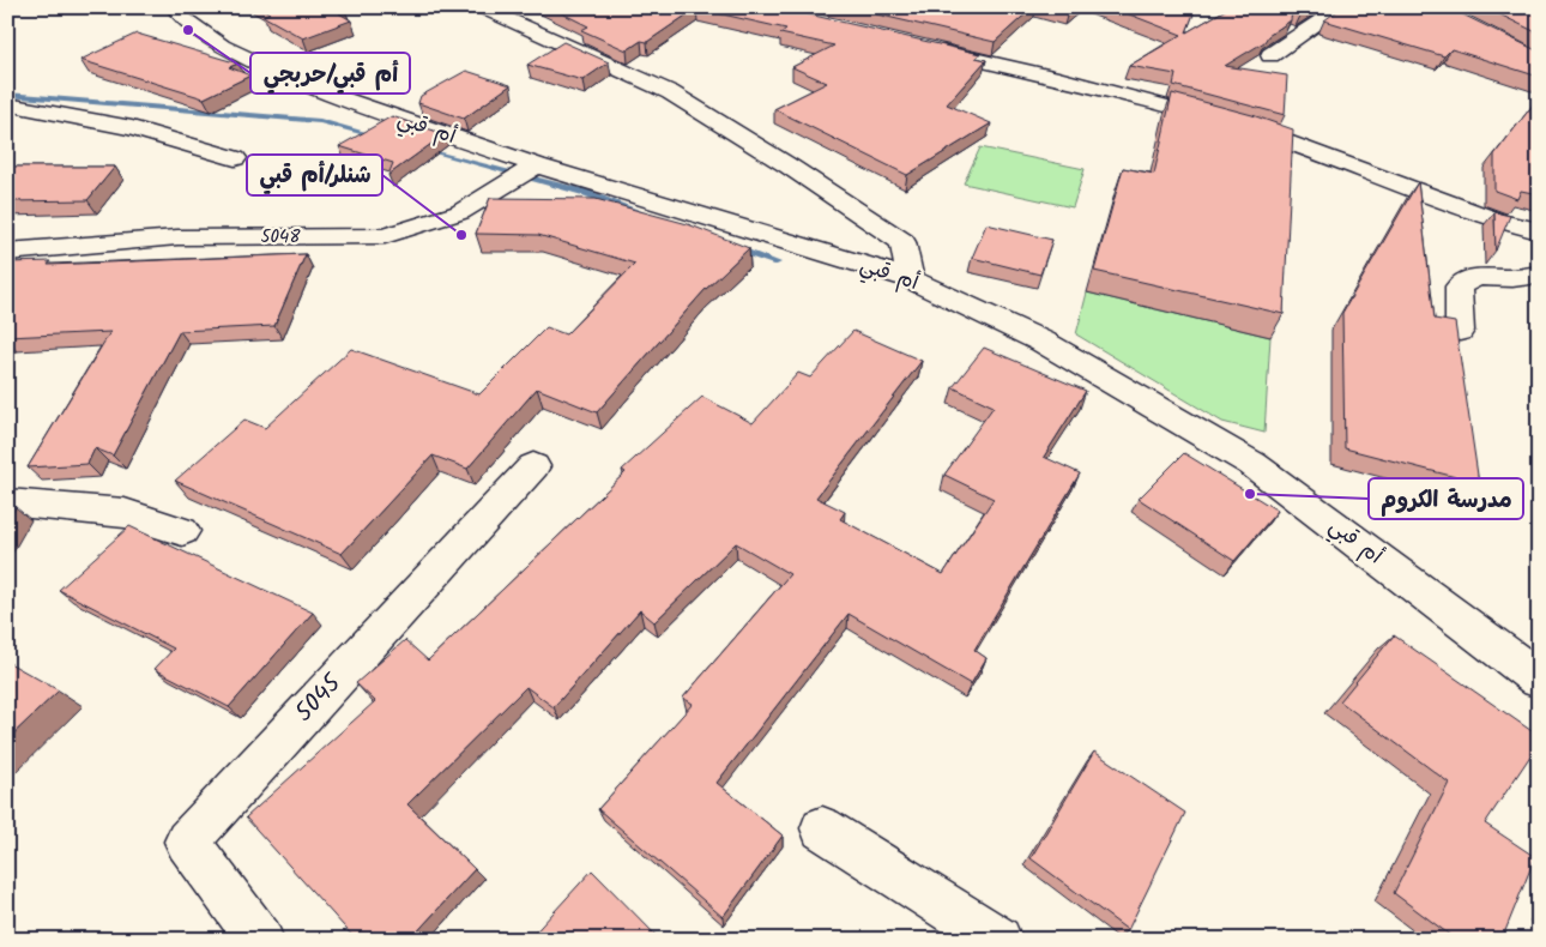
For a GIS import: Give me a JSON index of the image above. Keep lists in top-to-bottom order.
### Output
{
  "streets": {
    "street": ["أم قبي", "5048", "5045"]
  },
  "crossings": [
    ["أم قبي", "5048"]
  ],
  "places": ["أم قبي/حربجي", "شنلر/أم قبي", "مدرسة الكروم"]
}
